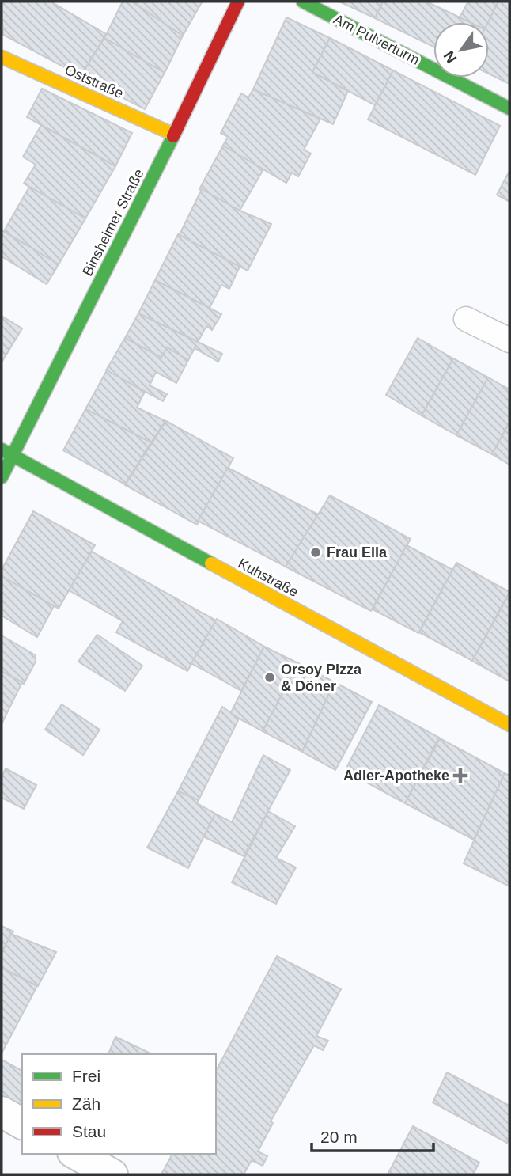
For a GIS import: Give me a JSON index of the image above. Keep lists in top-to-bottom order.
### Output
{
  "streets": {
    "main road": [
      "Am Pulverturm",
      "Oststraße",
      "Binsheimer Straße",
      "Kuhstraße"
    ]
  },
  "crossings": [
    ["Oststraße", "Binsheimer Straße"],
    ["Binsheimer Straße", "Kuhstraße"]
  ],
  "places": {
    "other": ["Frau Ella", "Orsoy Pizza & Döner"],
    "health": ["Adler-Apotheke"]
  },
  "legend": ["Frei", "Zäh", "Stau"],
  "scale_bar": "20 m",
  "north": "bottom left"
}
